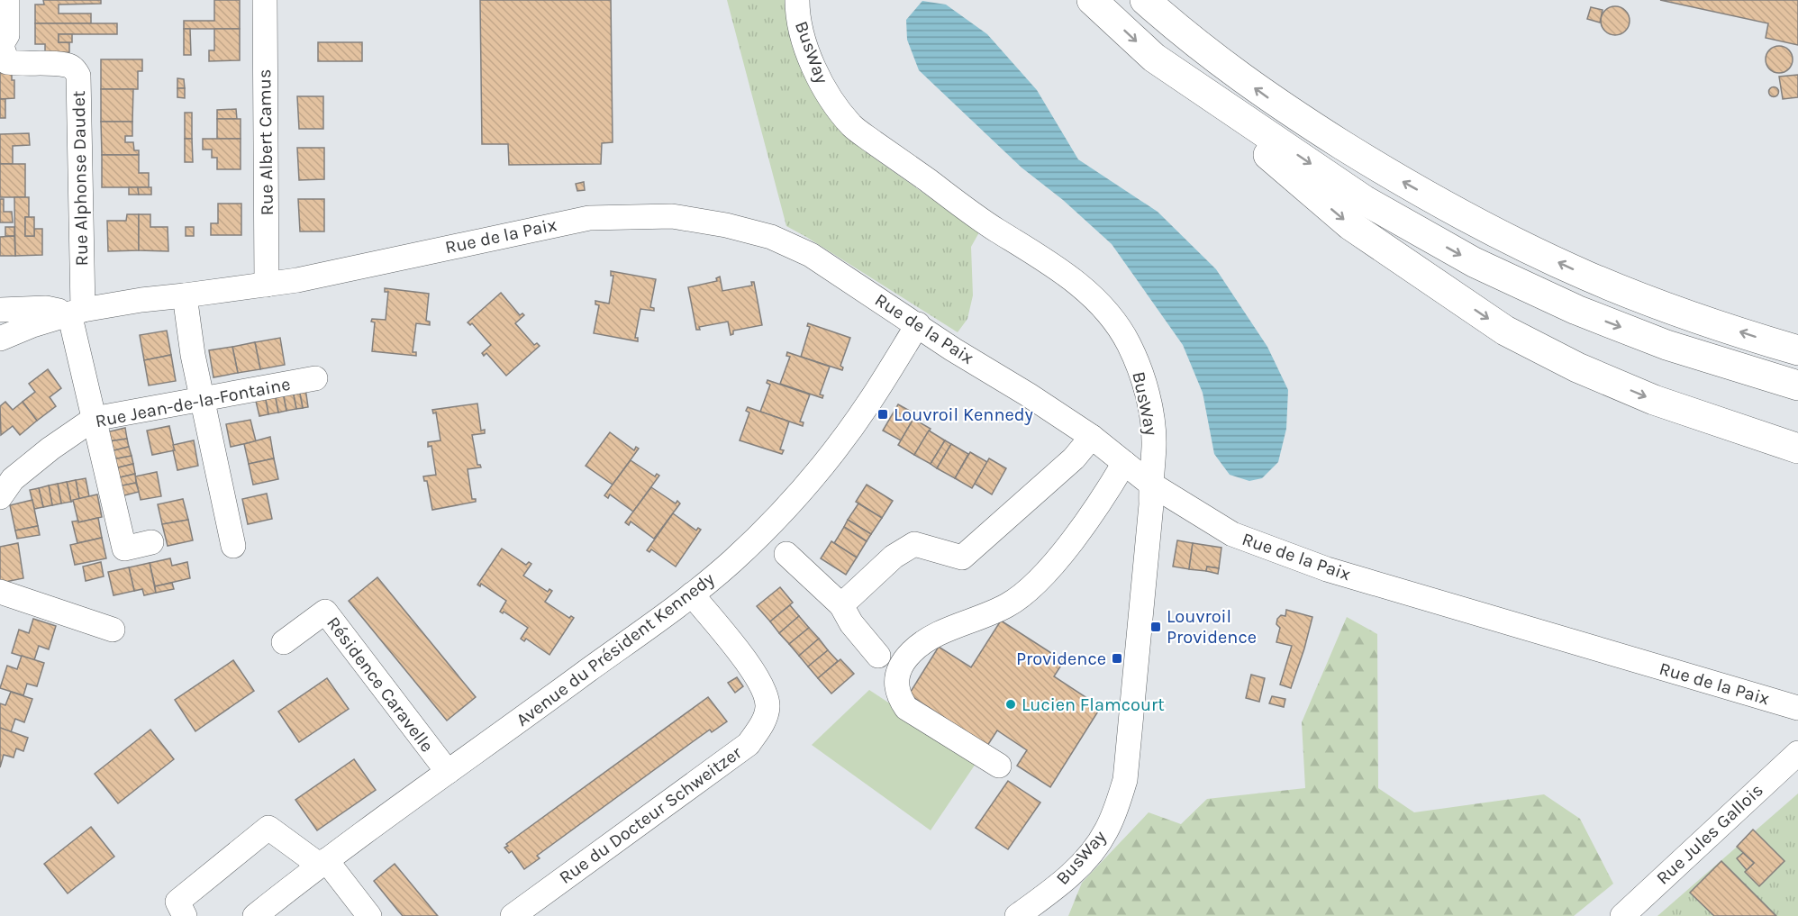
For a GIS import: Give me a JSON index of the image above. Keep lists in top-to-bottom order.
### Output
{
  "streets": {
    "street": [
      "BusWay",
      "Rue Albert Camus",
      "Rue Alphonse Daudet",
      "Rue de la Paix",
      "Rue Jean-de-la-Fontaine",
      "Avenue du Président Kennedy",
      "Résidence Caravelle",
      "Rue du Docteur Schweitzer",
      "Rue Jules Gallois"
    ]
  },
  "crossings": [
    ["BusWay", "Rue de la Paix"],
    ["Rue Albert Camus", "Rue de la Paix"],
    ["Rue Alphonse Daudet", "Rue de la Paix"],
    ["Rue de la Paix", "Avenue du Président Kennedy"],
    ["Avenue du Président Kennedy", "Résidence Caravelle"],
    ["Avenue du Président Kennedy", "Rue du Docteur Schweitzer"]
  ],
  "places": {
    "transit": ["Louvroil Kennedy", "Louvroil Providence", "Providence"],
    "other": ["Lucien Flamcourt"]
  }
}
